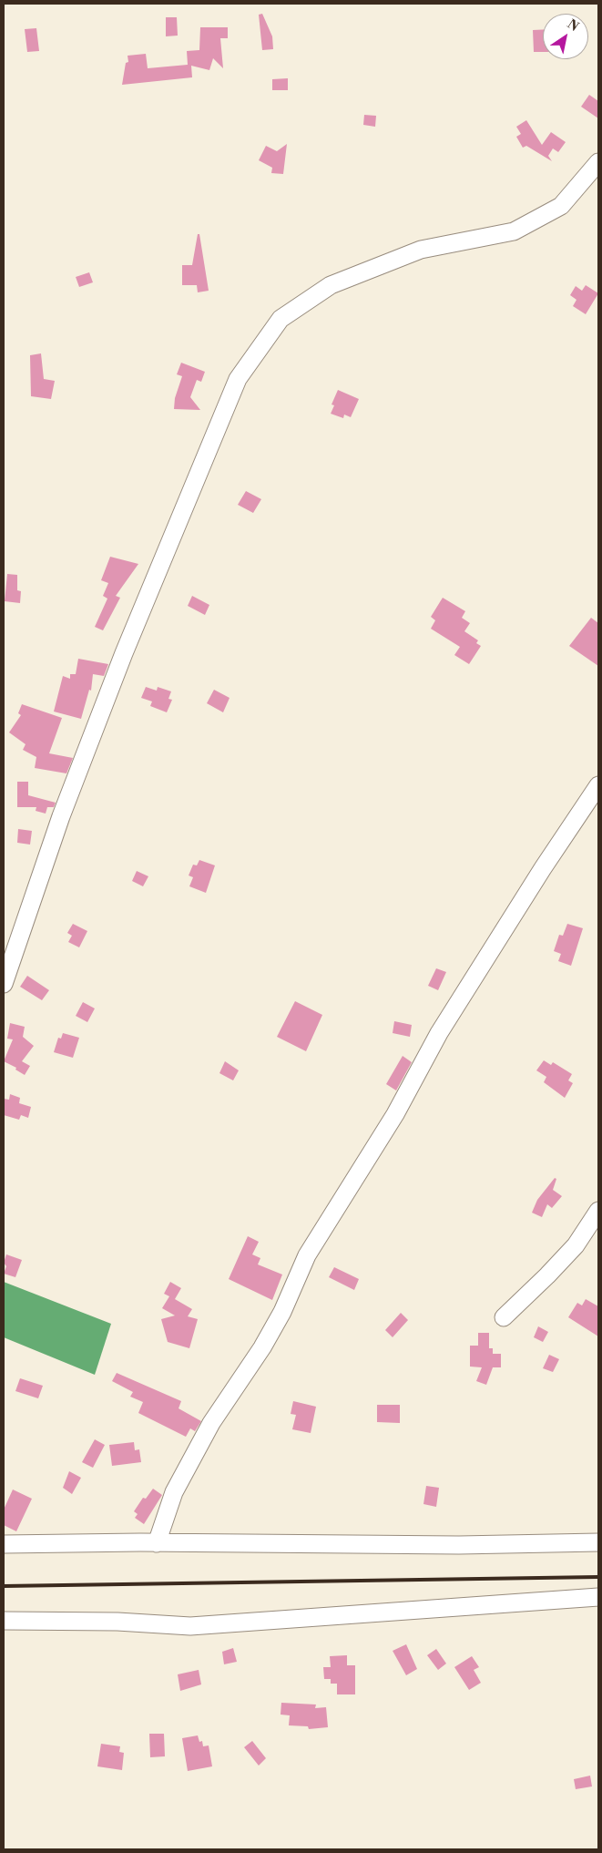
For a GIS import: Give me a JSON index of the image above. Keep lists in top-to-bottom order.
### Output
{
  "north": "top right"
}
